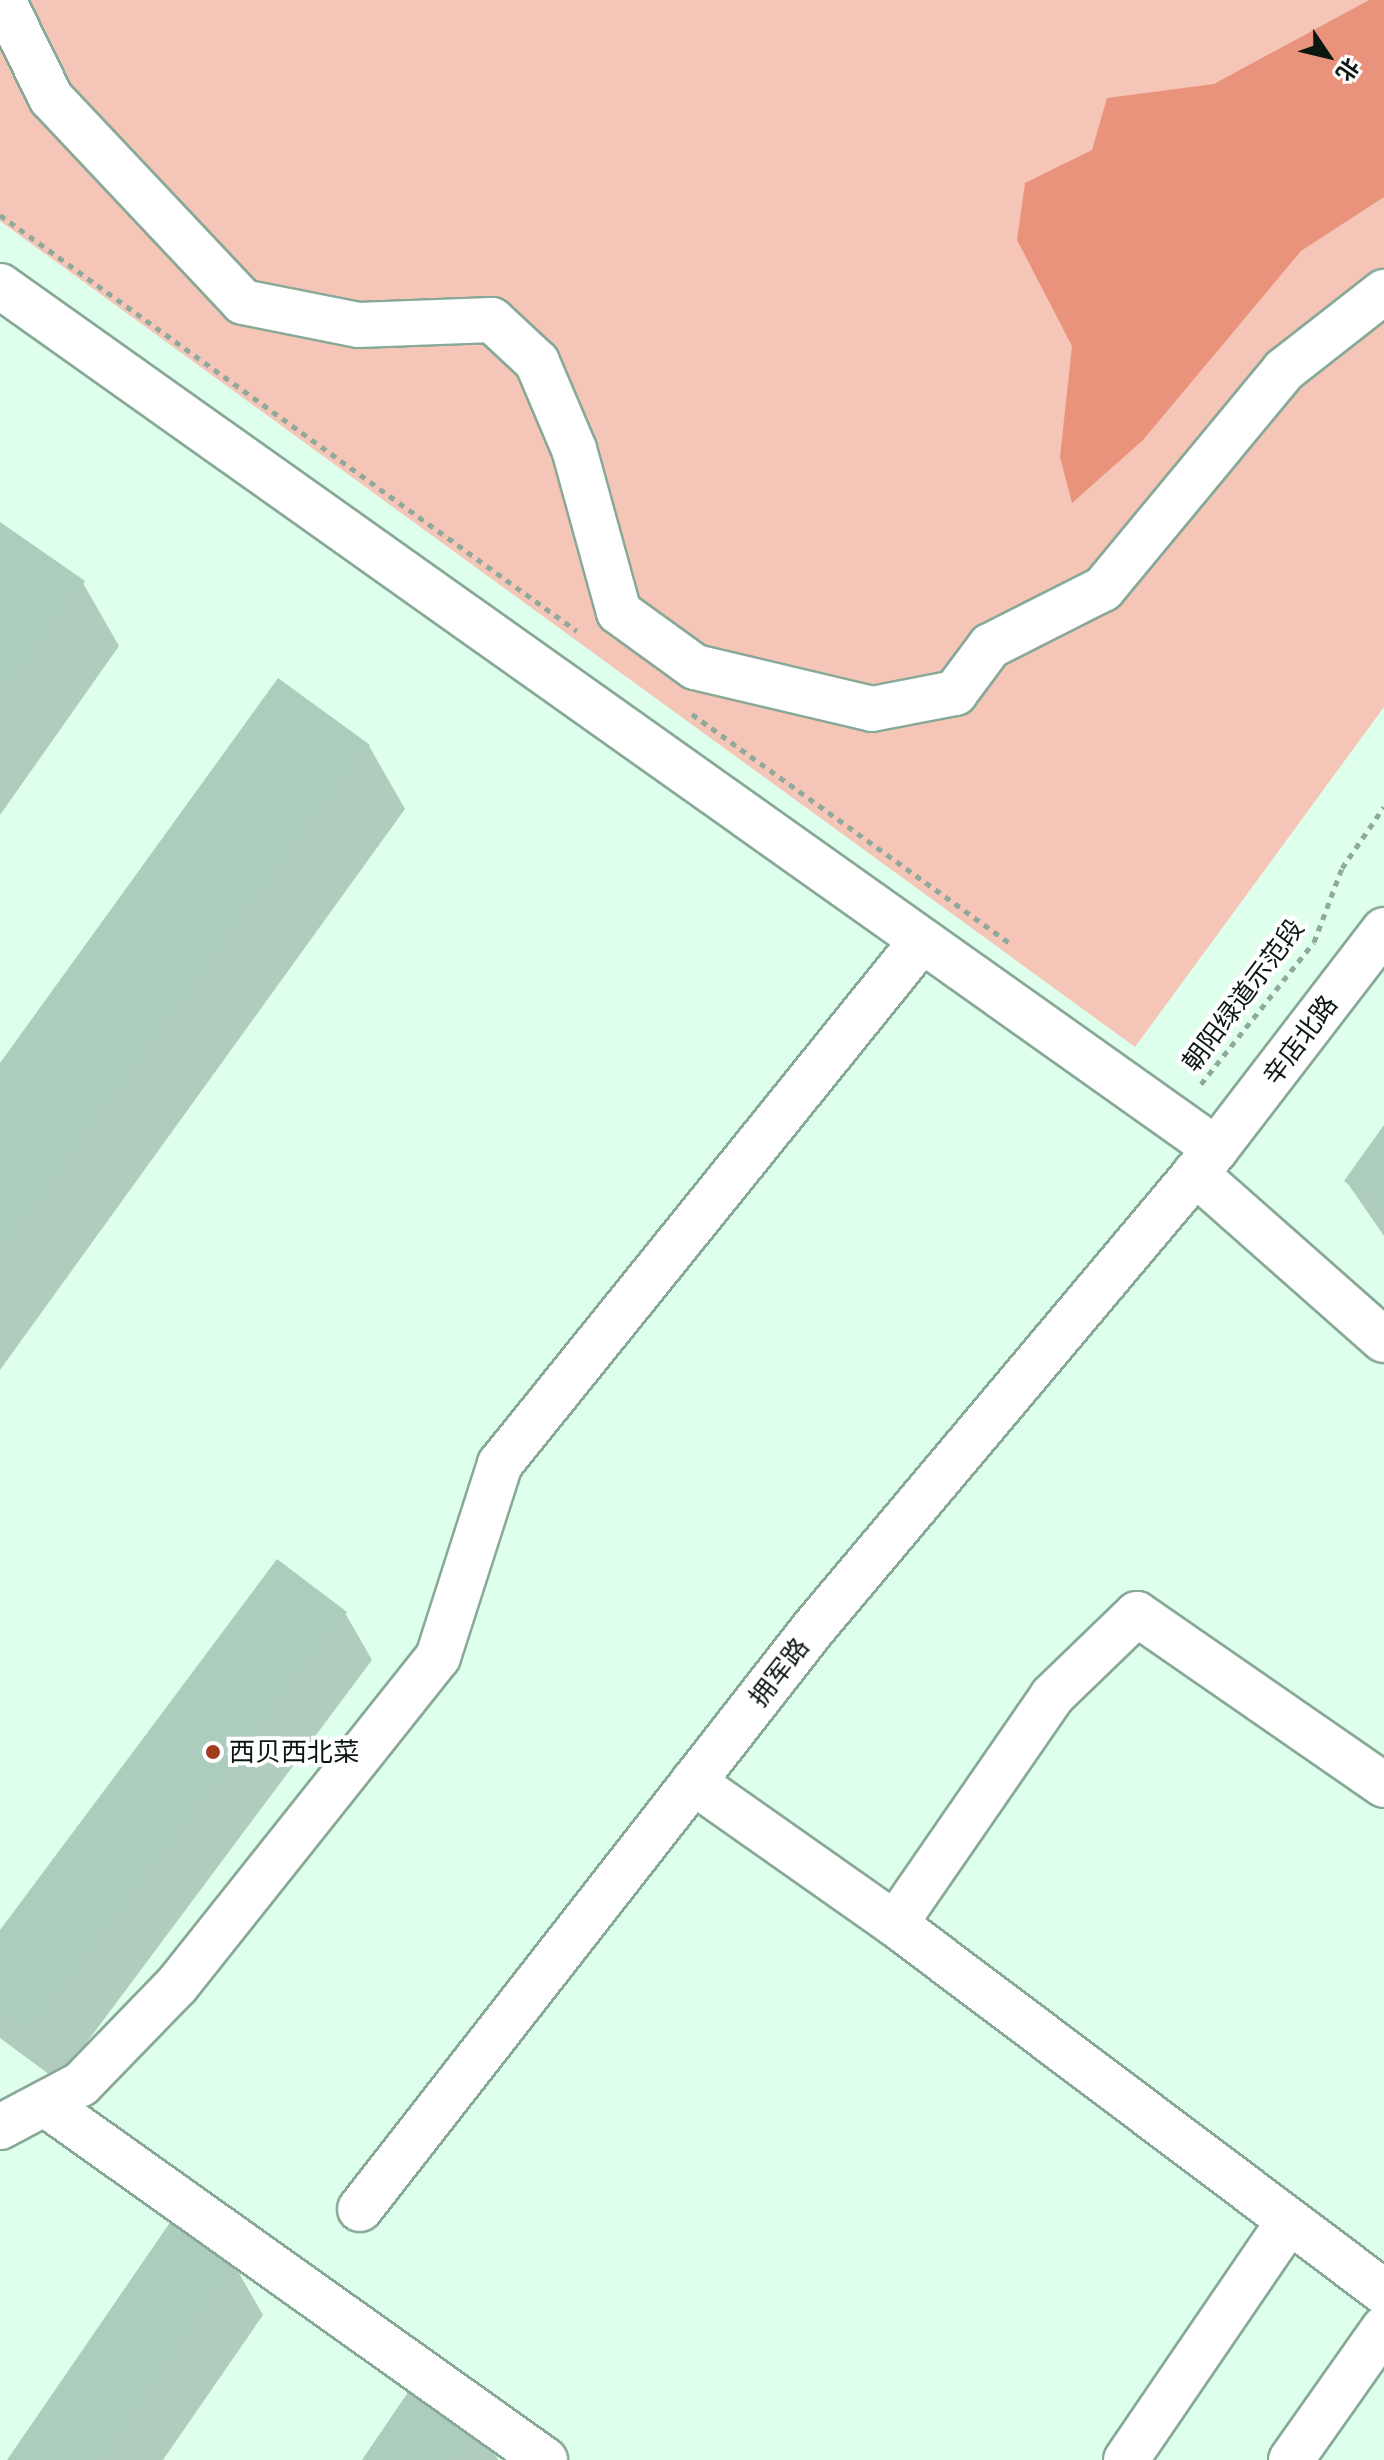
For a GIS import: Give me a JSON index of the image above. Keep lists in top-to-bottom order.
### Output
{
  "streets": {
    "street": ["辛店北路", "拥军路"],
    "path": ["朝阳绿道示范段"]
  },
  "crossings": [
    ["辛店北路", "拥军路"]
  ],
  "places": ["西贝西北菜"],
  "north": "bottom right"
}
